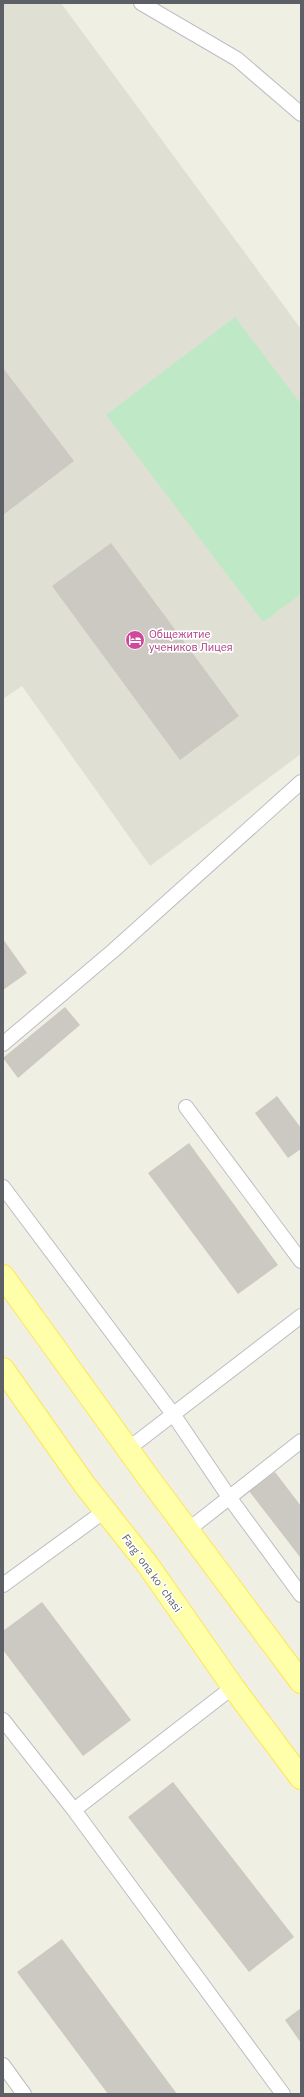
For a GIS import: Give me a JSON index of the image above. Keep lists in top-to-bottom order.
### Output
{
  "streets": {
    "main road": ["Fargʻona koʻchasi"]
  },
  "places": {
    "hotel": ["Общежитие учеников Лицея"]
  }
}
